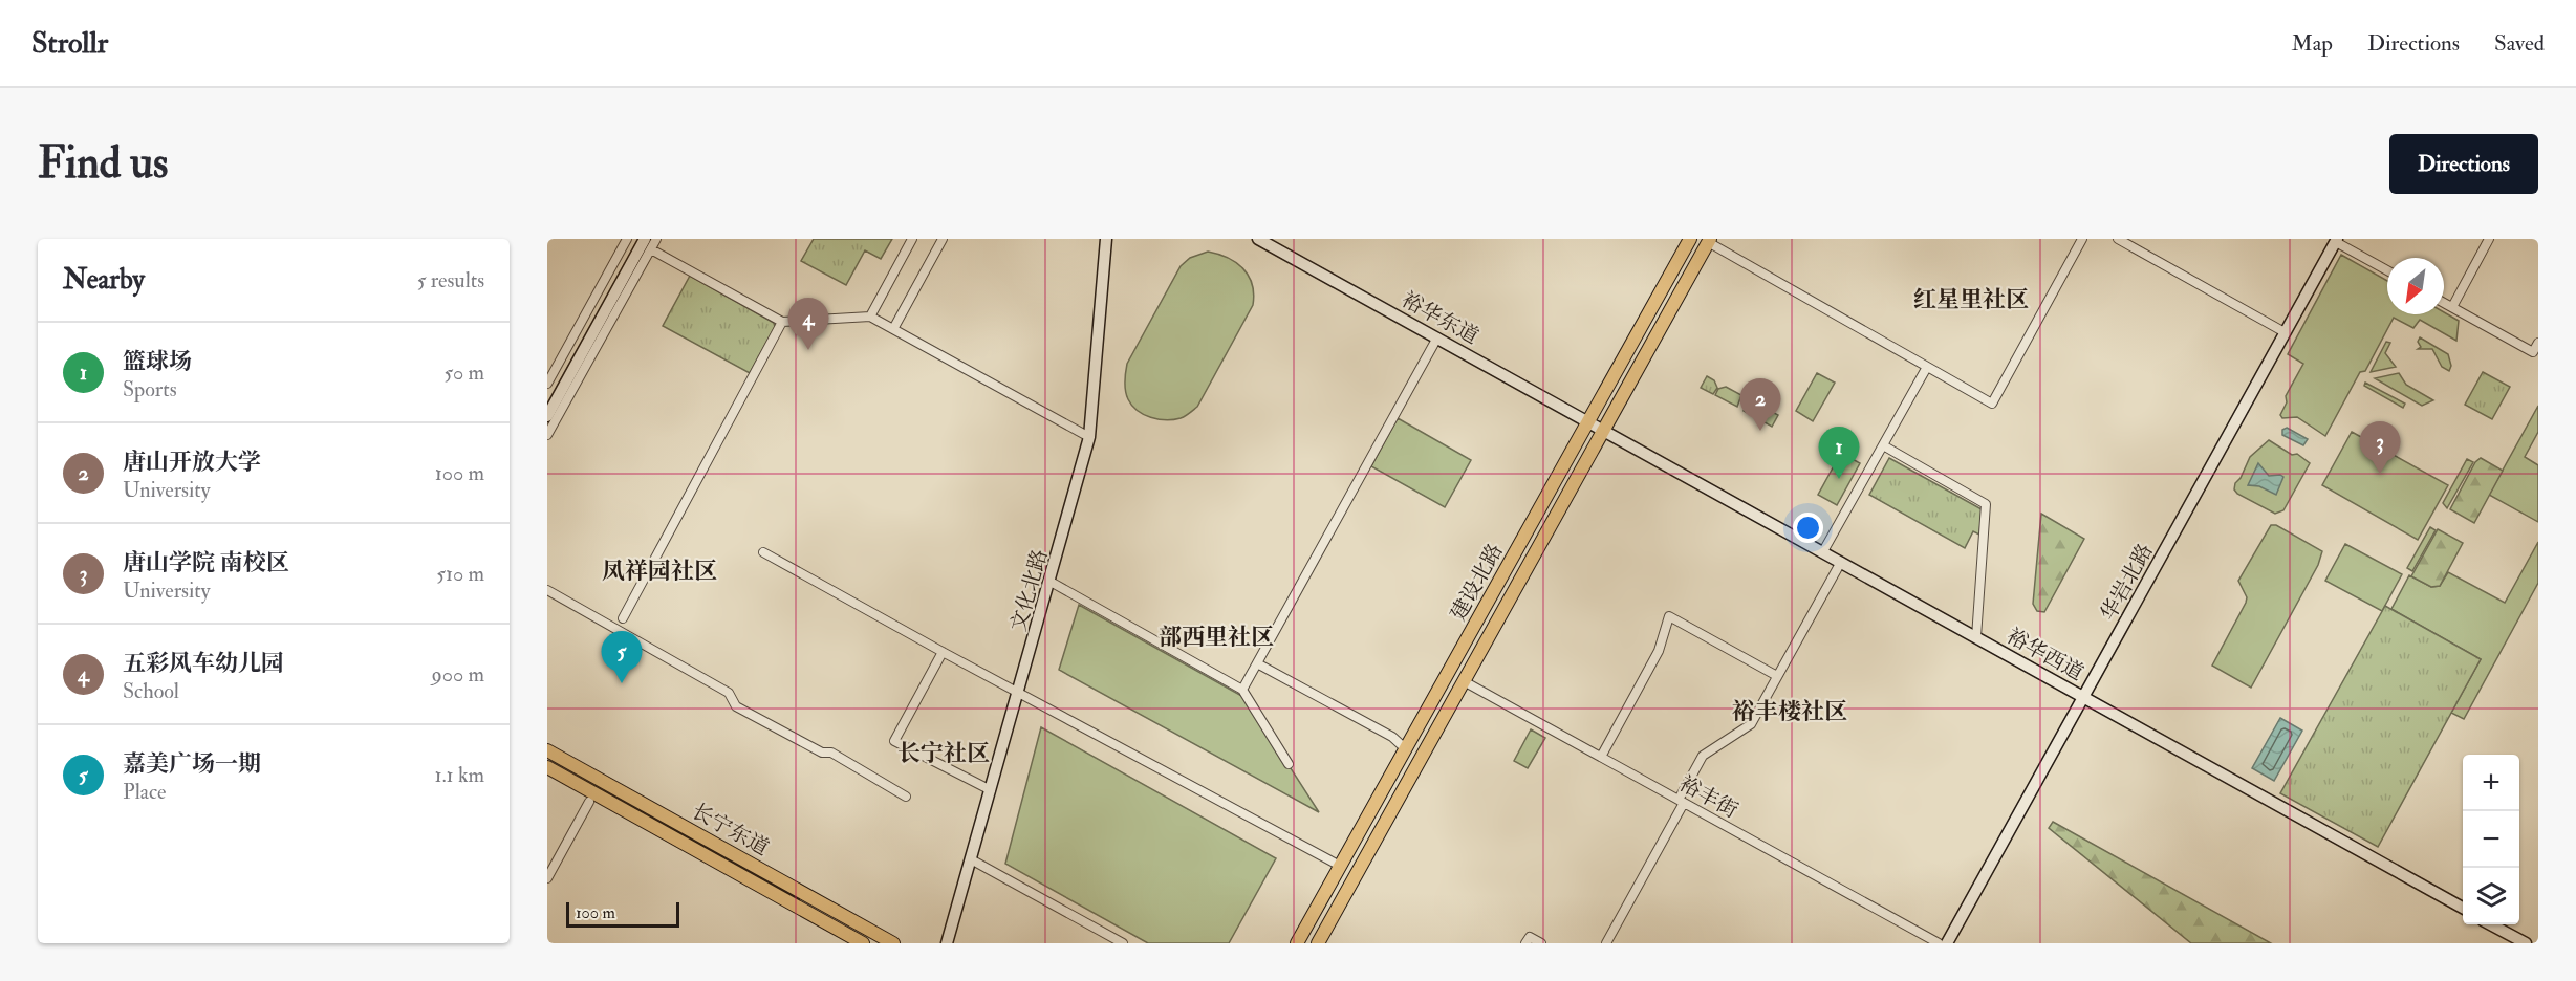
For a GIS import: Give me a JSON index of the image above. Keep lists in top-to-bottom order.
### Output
{
  "streets": {
    "main road": ["建设北路", "长宁东道"],
    "street": [
      "裕华东道",
      "华岩北路",
      "文化北路",
      "裕华西道",
      "裕丰街"
    ]
  },
  "crossings": [
    ["裕华东道", "建设北路"],
    ["裕华东道", "裕华西道"],
    ["建设北路", "裕华西道"],
    ["建设北路", "裕丰街"],
    ["华岩北路", "裕华西道"]
  ],
  "districts": [
    "红星里社区",
    "凤祥园社区",
    "部西里社区",
    "裕丰楼社区",
    "长宁社区"
  ],
  "scale_bar": "100 m",
  "north": "bottom left",
  "page": {
    "header": "Strollr",
    "nav": ["Map", "Directions", "Saved"],
    "buttons": "Directions",
    "title": "Find us",
    "heading": ["Nearby", "5 results"],
    "pins": [
      "4",
      "2",
      "3",
      "1",
      "5"
    ],
    "list": [
      {
        "mark": "1",
        "name": "篮球场",
        "note": "Sports",
        "value": "50 m"
      },
      {
        "mark": "2",
        "name": "唐山开放大学",
        "note": "University",
        "value": "100 m"
      },
      {
        "mark": "3",
        "name": "唐山学院 南校区",
        "note": "University",
        "value": "510 m"
      },
      {
        "mark": "4",
        "name": "五彩风车幼儿园",
        "note": "School",
        "value": "900 m"
      },
      {
        "mark": "5",
        "name": "嘉美广场一期",
        "note": "Place",
        "value": "1.1 km"
      }
    ],
    "map_buttons": ["+", "−"],
    "scale": "100 m"
  }
}
